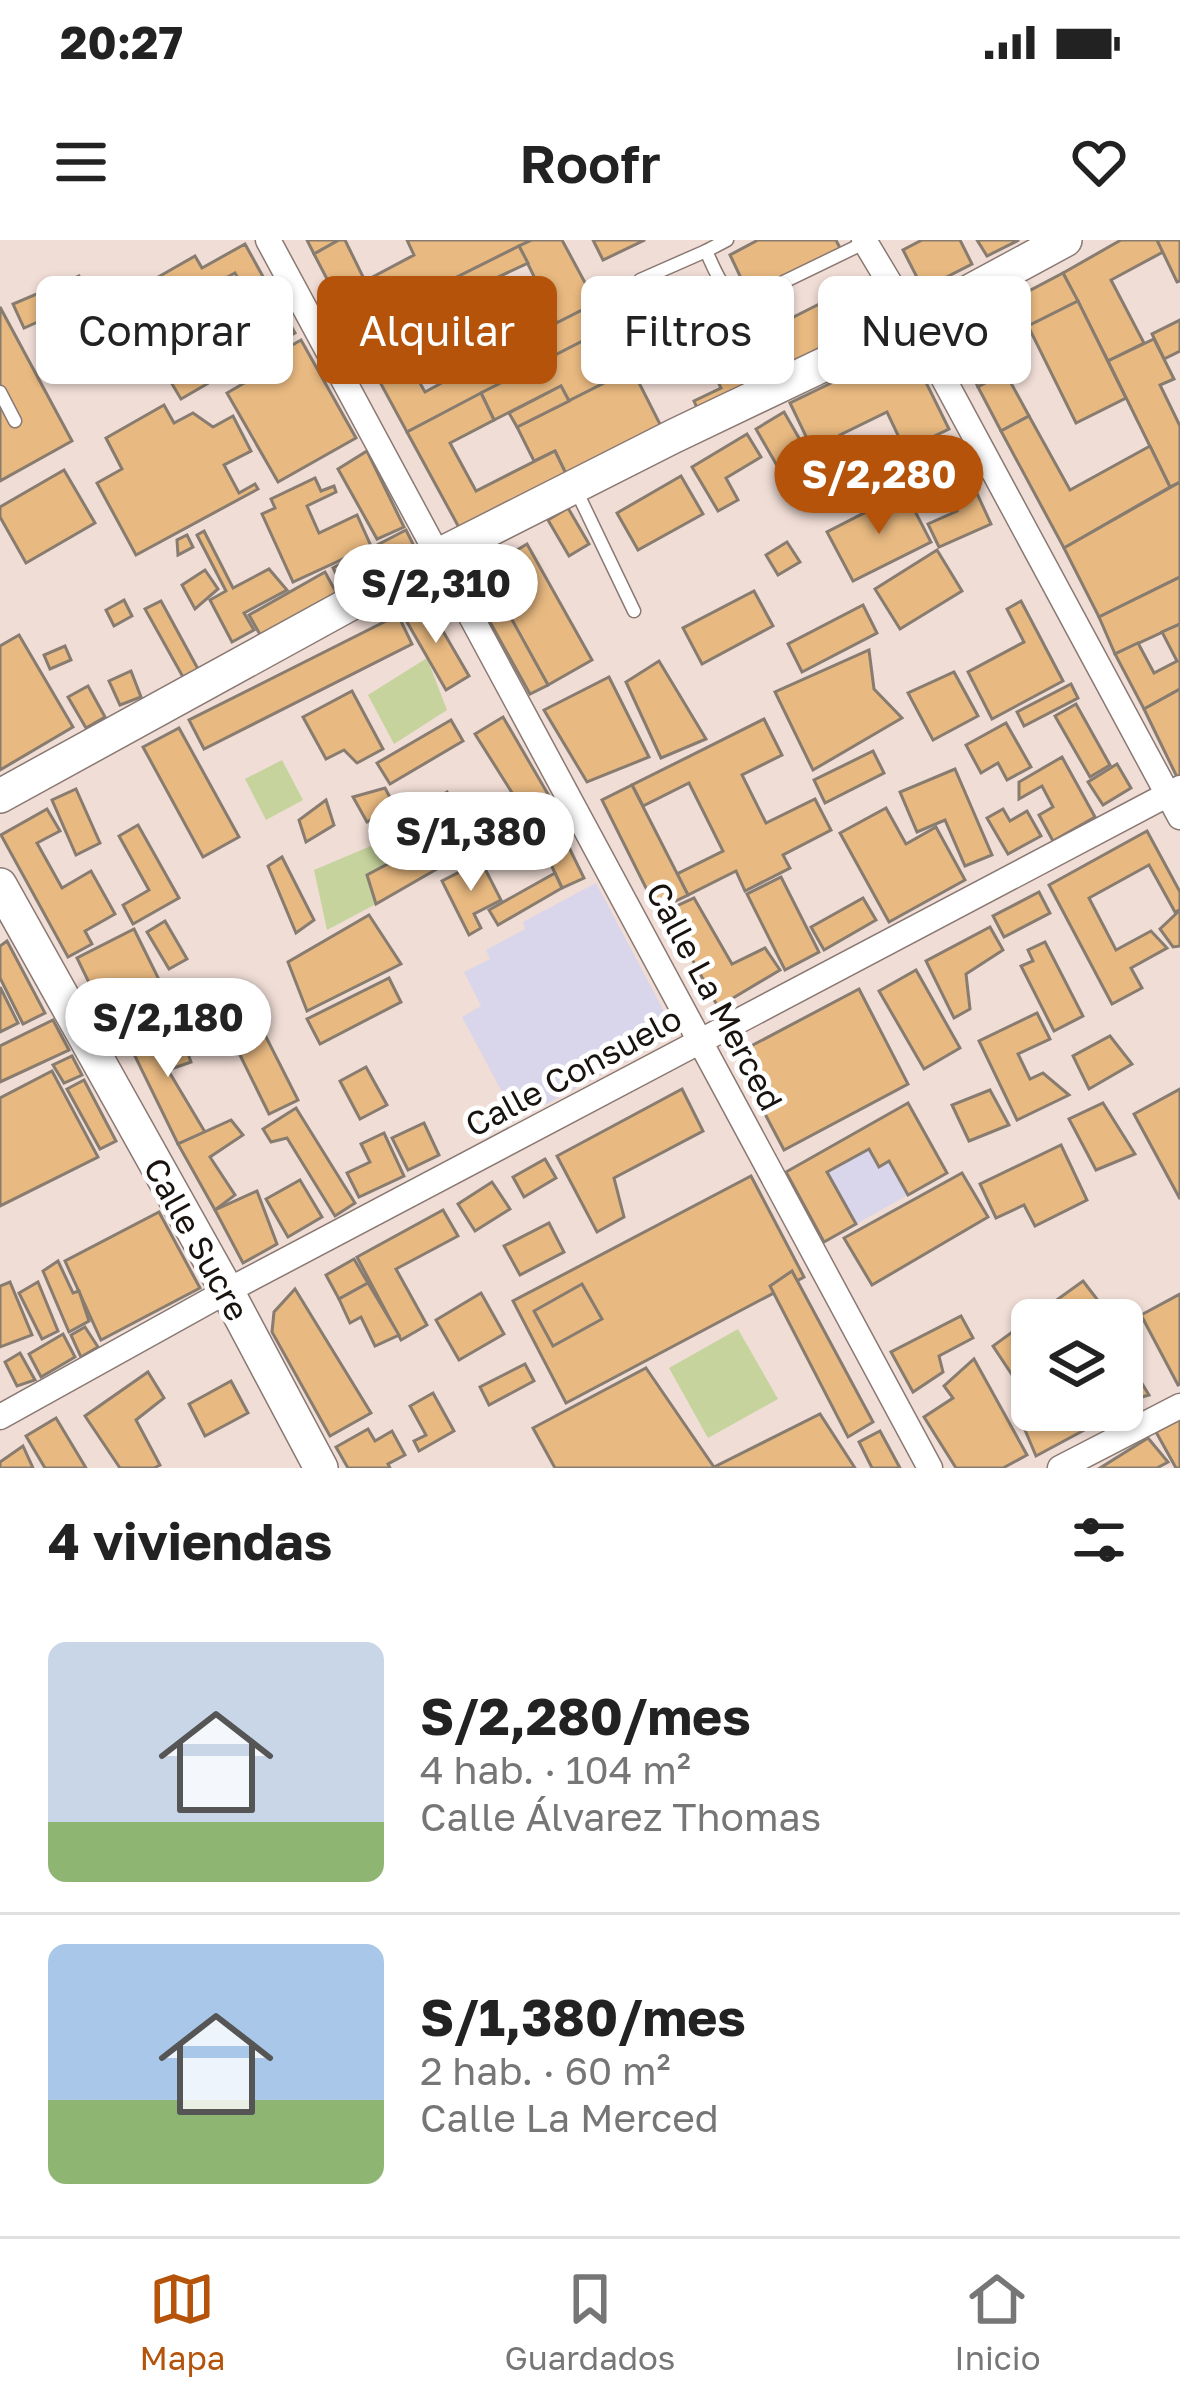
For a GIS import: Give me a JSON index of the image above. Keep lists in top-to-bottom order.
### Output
{
  "streets": {
    "street": ["Calle La Merced", "Calle Consuelo", "Calle Sucre"]
  },
  "crossings": [
    ["Calle La Merced", "Calle Consuelo"],
    ["Calle Consuelo", "Calle Sucre"]
  ],
  "page": {
    "status": "20:27",
    "header": "Roofr",
    "chip": [
      "Comprar",
      "Alquilar",
      "Filtros",
      "Nuevo"
    ],
    "price": [
      "S/2,280",
      "S/2,310",
      "S/1,380",
      "S/2,180"
    ],
    "heading": "4 viviendas",
    "list": [
      {
        "name": "S/2,280/mes",
        "note": "4 hab. · 104 m² · Calle Álvarez Thomas"
      },
      {
        "name": "S/1,380/mes",
        "note": "2 hab. · 60 m² · Calle La Merced"
      }
    ],
    "tabs": ["Mapa", "Guardados", "Inicio"]
  }
}
